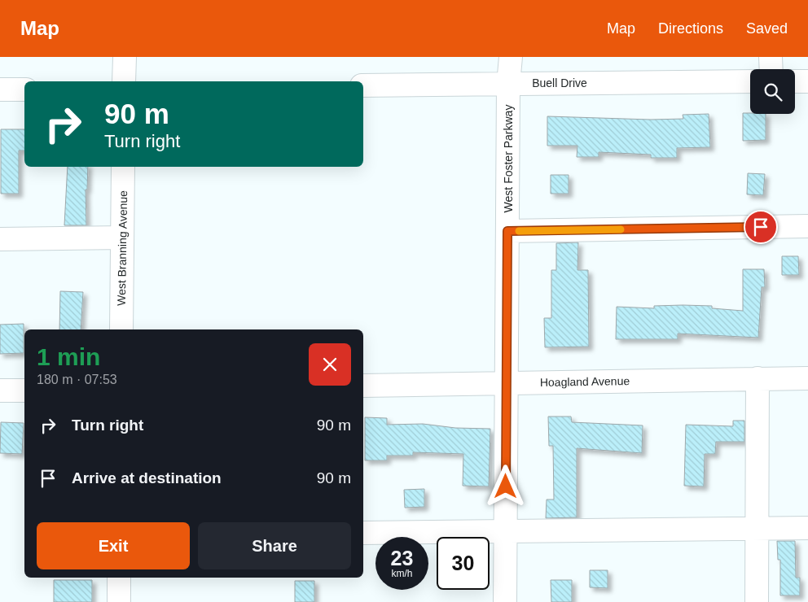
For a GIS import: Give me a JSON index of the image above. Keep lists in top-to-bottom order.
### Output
{
  "streets": {
    "street": [
      "Buell Drive",
      "West Foster Parkway",
      "West Branning Avenue",
      "Hoagland Avenue"
    ]
  },
  "crossings": [
    ["Buell Drive", "West Foster Parkway"],
    ["West Foster Parkway", "Hoagland Avenue"]
  ],
  "page": {
    "header": "Map",
    "nav": ["Map", "Directions", "Saved"],
    "turn": ["90 m", "Turn right"],
    "heading": ["1 min", "180 m · 07:53"],
    "list": [
      {
        "name": "Turn right",
        "value": "90 m"
      },
      {
        "name": "Arrive at destination",
        "value": "90 m"
      }
    ],
    "buttons": ["Exit", "Share"],
    "speed": "23 km/h",
    "limit": "30"
  }
}
